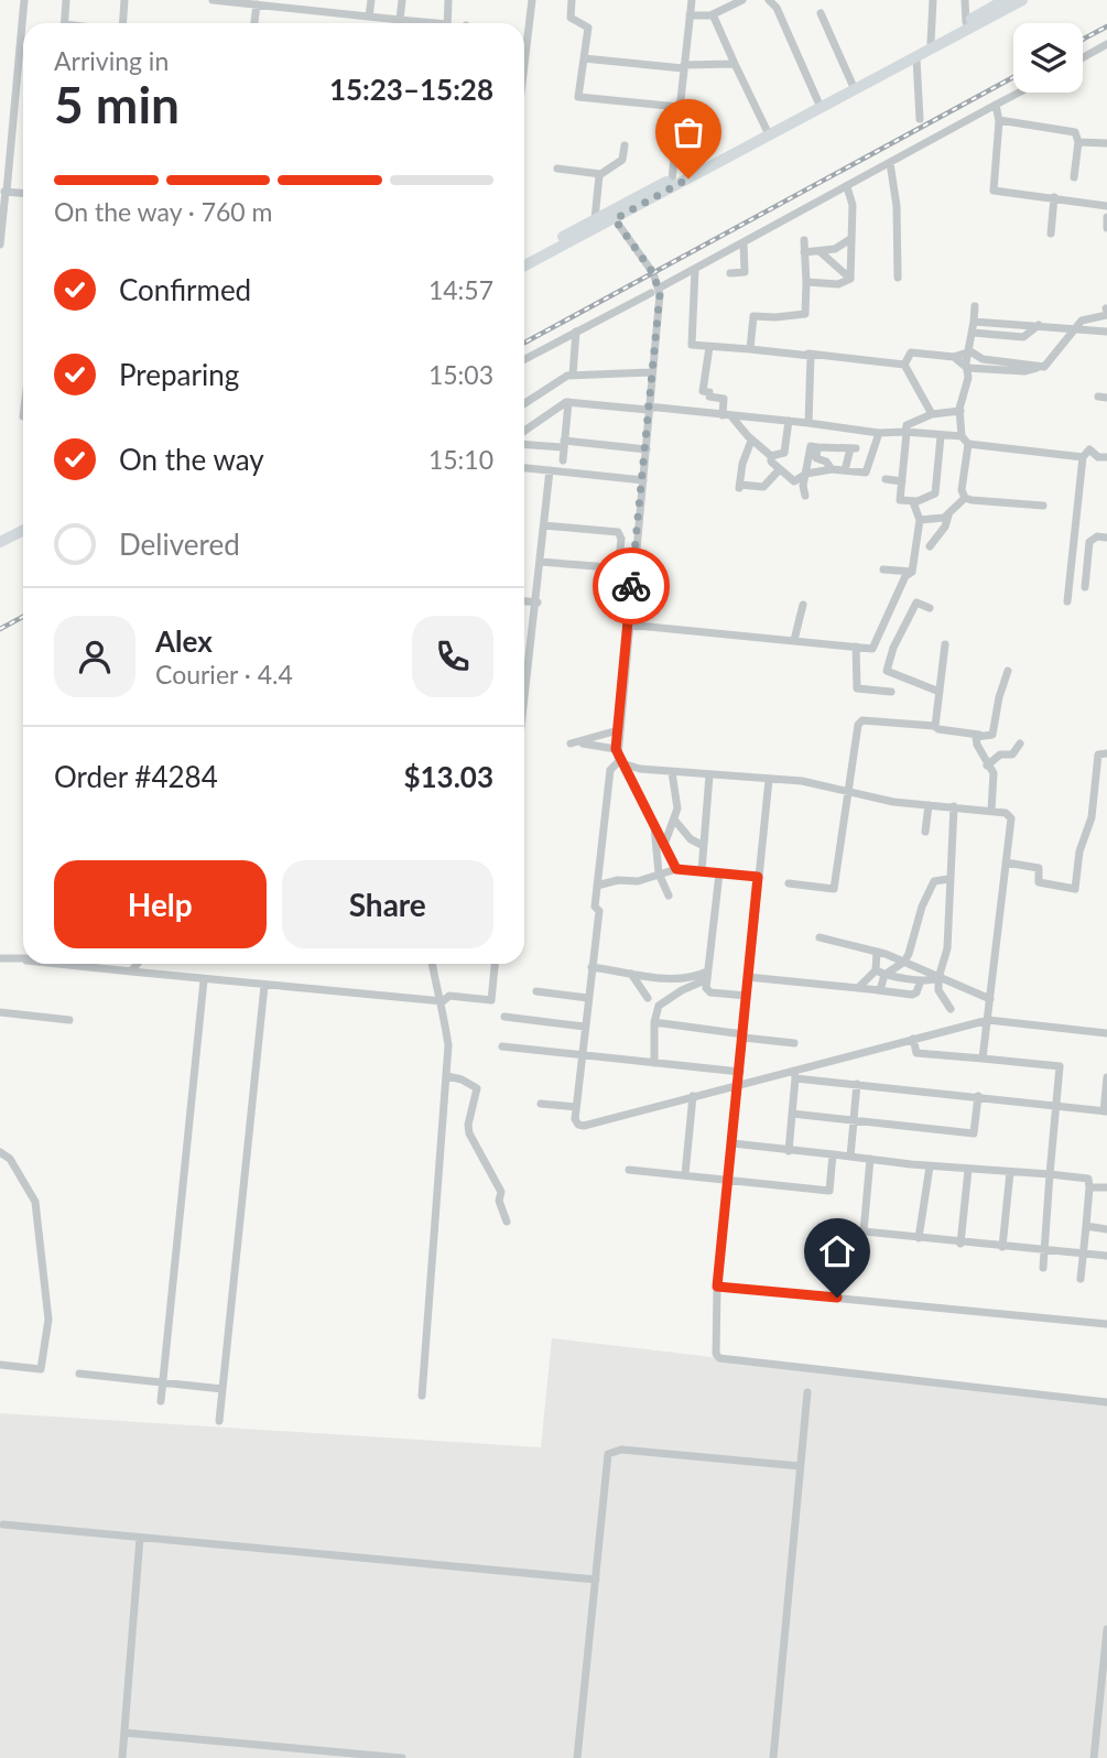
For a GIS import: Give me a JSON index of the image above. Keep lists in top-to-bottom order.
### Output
{
  "page": {
    "heading": ["5 min", "Arriving in", "15:23–15:28"],
    "panel": [
      "Alex",
      "Courier · 4.4",
      "Order #4284",
      "$13.03"
    ],
    "bar": "On the way · 760 m",
    "list": [
      ["Confirmed", "14:57"],
      ["Preparing", "15:03"],
      ["On the way", "15:10"],
      "Delivered"
    ],
    "buttons": ["Help", "Share"]
  }
}
